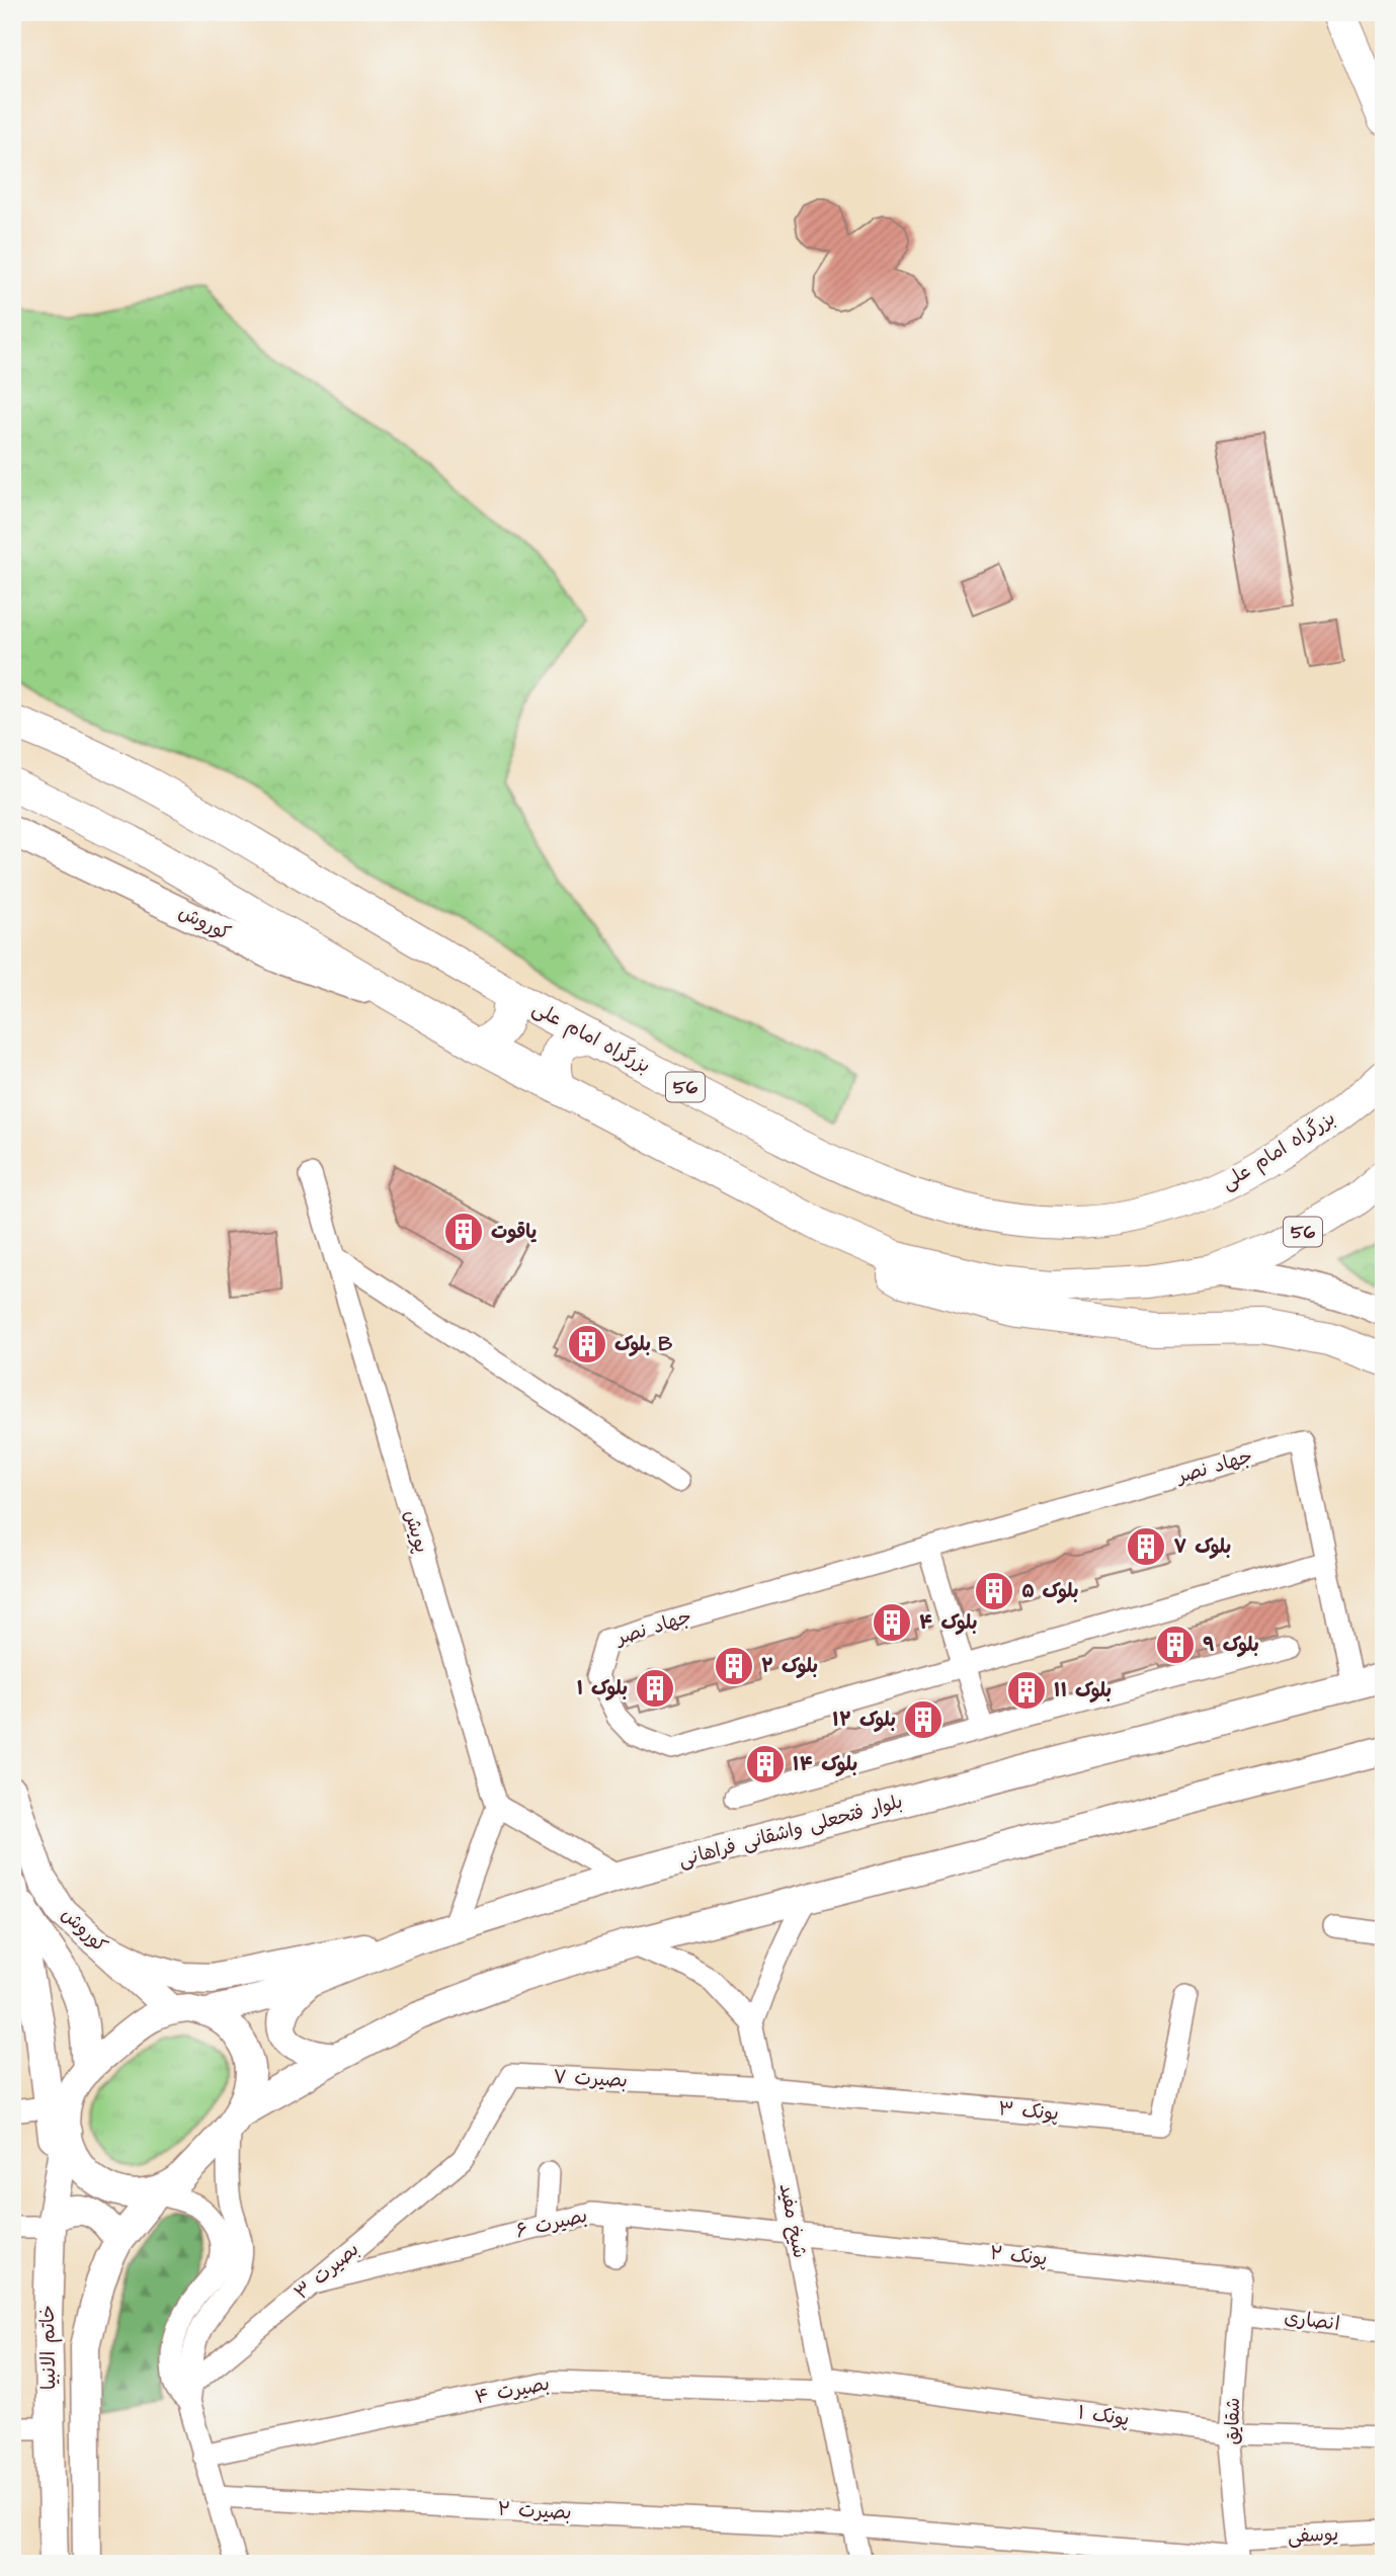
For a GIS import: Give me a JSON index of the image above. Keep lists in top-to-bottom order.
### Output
{
  "streets": {
    "highway": ["بزرگراه امام علی", "56"],
    "main road": ["کوروش", "بلوار فتحعلی واشقانی فراهانی", "خاتم الانبیا"],
    "street": [
      "جهاد نصر",
      "پویش",
      "بصیرت ۷",
      "پونک ۳",
      "شیخ مفید",
      "بصیرت ۶",
      "پونک ۲",
      "بصیرت ۳",
      "انصاری",
      "بصیرت ۴",
      "پونک ۱",
      "شقایق",
      "بصیرت ۲",
      "یوسفی"
    ]
  },
  "crossings": [
    ["کوروش", "56"],
    ["کوروش", "بلوار فتحعلی واشقانی فراهانی"],
    ["کوروش", "خاتم الانبیا"],
    ["جهاد نصر", "بلوار فتحعلی واشقانی فراهانی"],
    ["بلوار فتحعلی واشقانی فراهانی", "خاتم الانبیا"],
    ["بصیرت ۷", "پونک ۳"],
    ["بصیرت ۷", "شیخ مفید"],
    ["بصیرت ۷", "بصیرت ۳"],
    ["پونک ۳", "شیخ مفید"],
    ["شیخ مفید", "بصیرت ۶"],
    ["شیخ مفید", "پونک ۲"],
    ["شیخ مفید", "بصیرت ۴"],
    ["شیخ مفید", "پونک ۱"],
    ["شیخ مفید", "بصیرت ۲"],
    ["بصیرت ۶", "پونک ۲"],
    ["بصیرت ۶", "بصیرت ۳"],
    ["پونک ۲", "شقایق"],
    ["انصاری", "شقایق"],
    ["بصیرت ۴", "پونک ۱"],
    ["پونک ۱", "شقایق"],
    ["شقایق", "بصیرت ۲"],
    ["شقایق", "یوسفی"],
    ["بصیرت ۲", "یوسفی"]
  ],
  "places": {
    "building": [
      "یاقوت",
      "بلوک B",
      "بلوک ۷",
      "بلوک ۵",
      "بلوک ۴",
      "بلوک ۹",
      "بلوک ۲",
      "بلوک ۱",
      "بلوک ۱۱",
      "بلوک ۱۲",
      "بلوک ۱۴"
    ]
  }
}
